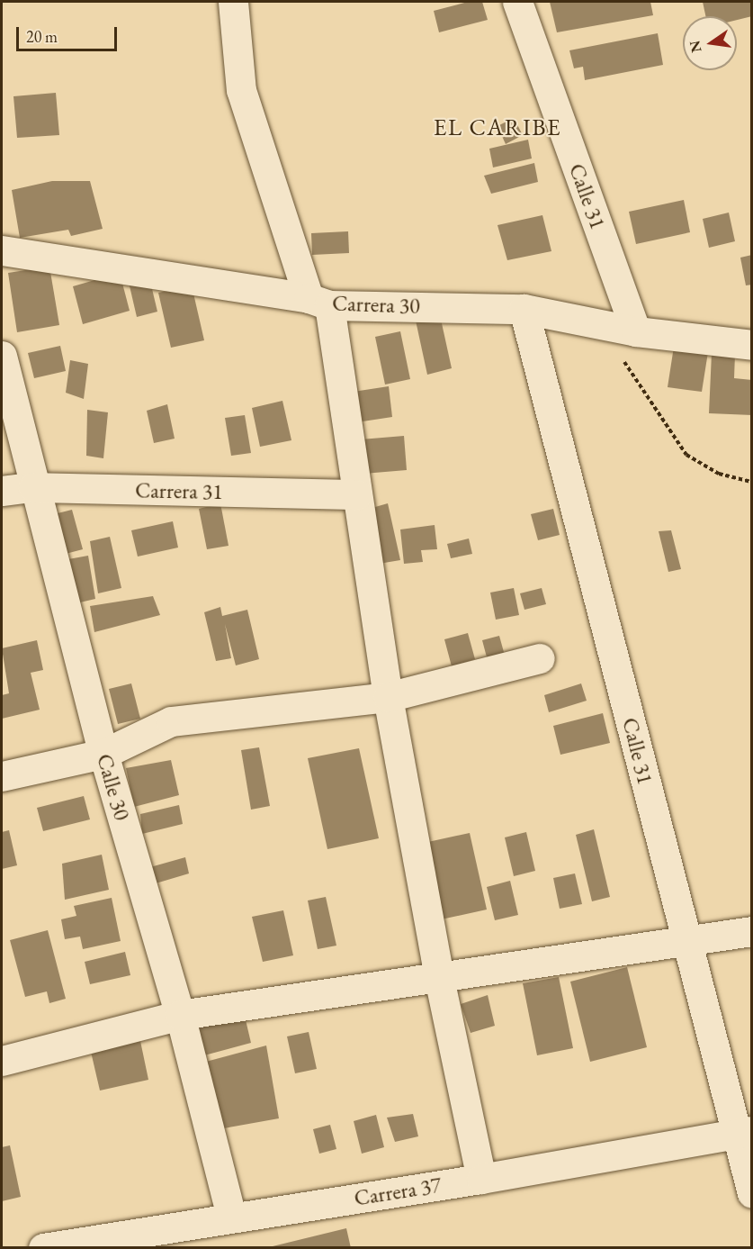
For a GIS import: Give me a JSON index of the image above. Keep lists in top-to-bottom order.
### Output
{
  "streets": {
    "street": [
      "Calle 31",
      "Carrera 30",
      "Carrera 31",
      "Calle 30",
      "Carrera 37"
    ]
  },
  "crossings": [
    ["Calle 31", "Carrera 30"],
    ["Calle 31", "Carrera 37"],
    ["Carrera 31", "Calle 30"],
    ["Calle 30", "Carrera 37"]
  ],
  "districts": ["EL CARIBE"],
  "scale_bar": "20 m",
  "north": "left"
}
